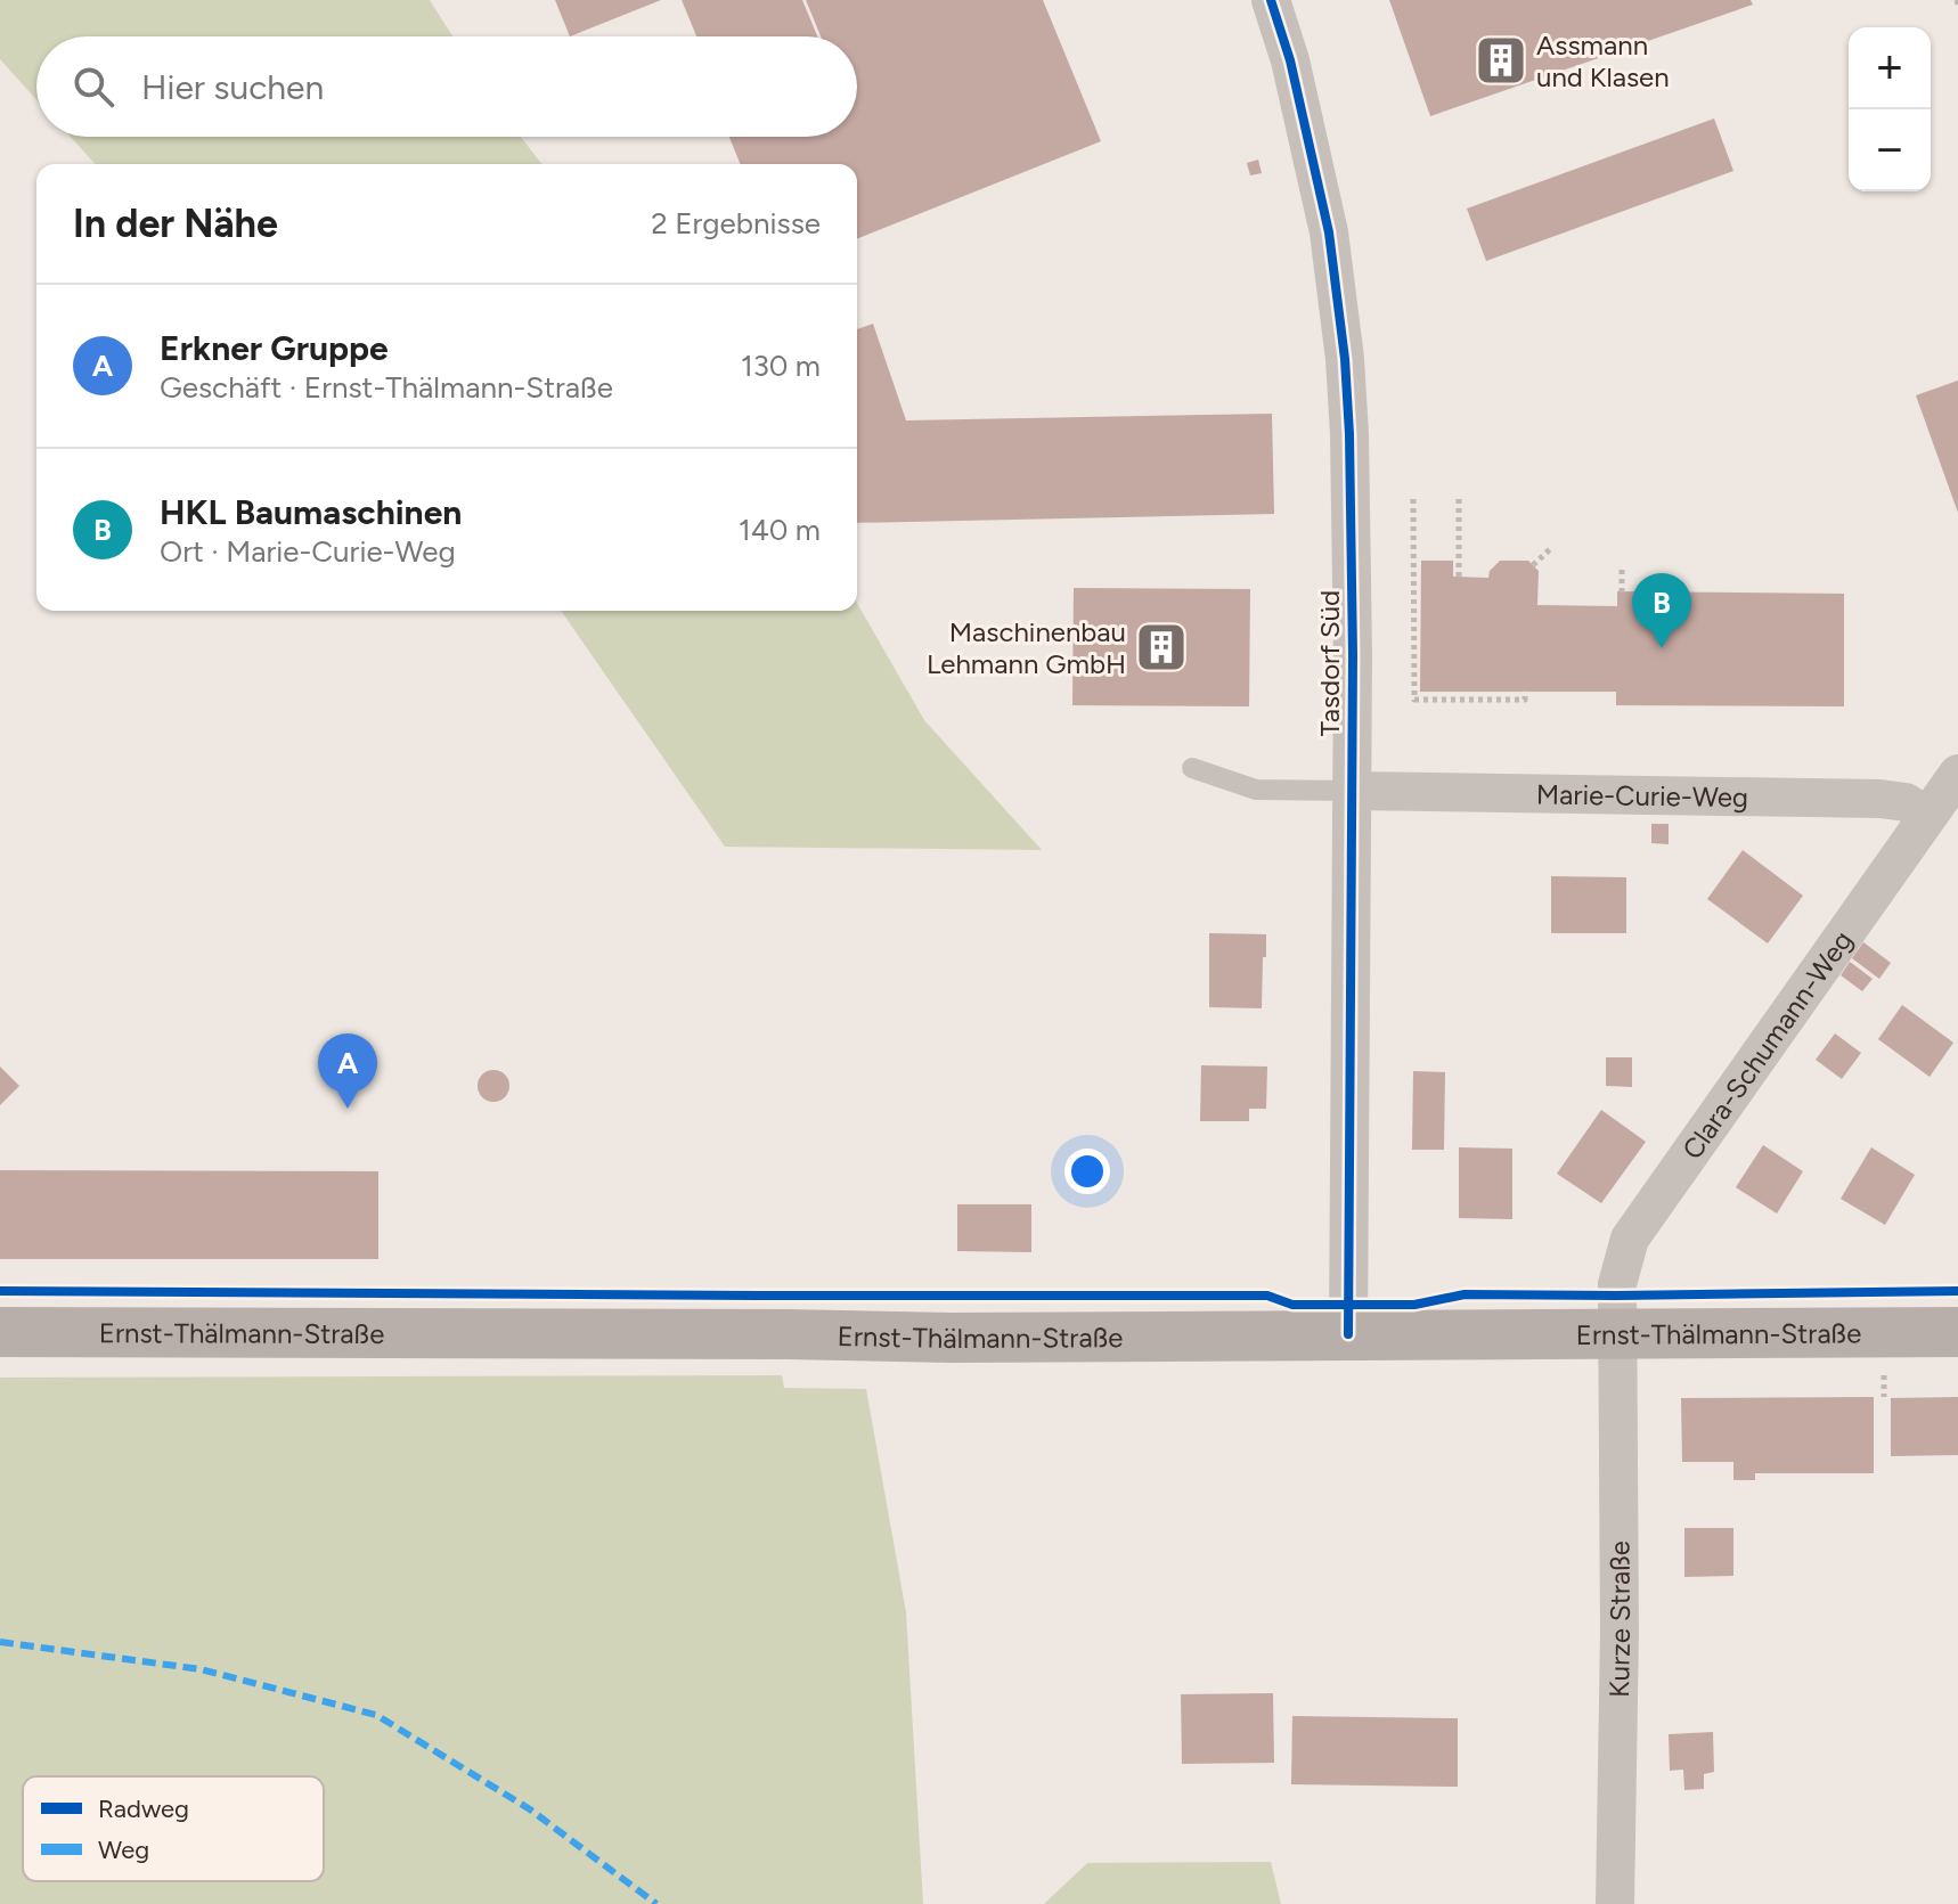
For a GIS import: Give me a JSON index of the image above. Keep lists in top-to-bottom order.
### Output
{
  "streets": {
    "main road": ["Ernst-Thälmann-Straße"],
    "street": [
      "Tasdorf Süd",
      "Marie-Curie-Weg",
      "Clara-Schumann-Weg",
      "Kurze Straße"
    ]
  },
  "crossings": [
    ["Tasdorf Süd", "Marie-Curie-Weg"],
    ["Tasdorf Süd", "Ernst-Thälmann-Straße"],
    ["Marie-Curie-Weg", "Clara-Schumann-Weg"],
    ["Clara-Schumann-Weg", "Ernst-Thälmann-Straße"],
    ["Clara-Schumann-Weg", "Kurze Straße"],
    ["Ernst-Thälmann-Straße", "Kurze Straße"]
  ],
  "places": {
    "building": ["Assmann und Klasen", "Maschinenbau Lehmann GmbH"]
  },
  "legend": ["Radweg", "Weg"],
  "page": {
    "map_buttons": ["+", "−"],
    "search": "Hier suchen",
    "heading": ["In der Nähe", "2 Ergebnisse"],
    "list": [
      {
        "mark": "A",
        "name": "Erkner Gruppe",
        "note": "Geschäft · Ernst-Thälmann-Straße",
        "value": "130 m"
      },
      {
        "mark": "B",
        "name": "HKL Baumaschinen",
        "note": "Ort · Marie-Curie-Weg",
        "value": "140 m"
      }
    ],
    "pins": ["B", "A"]
  }
}
